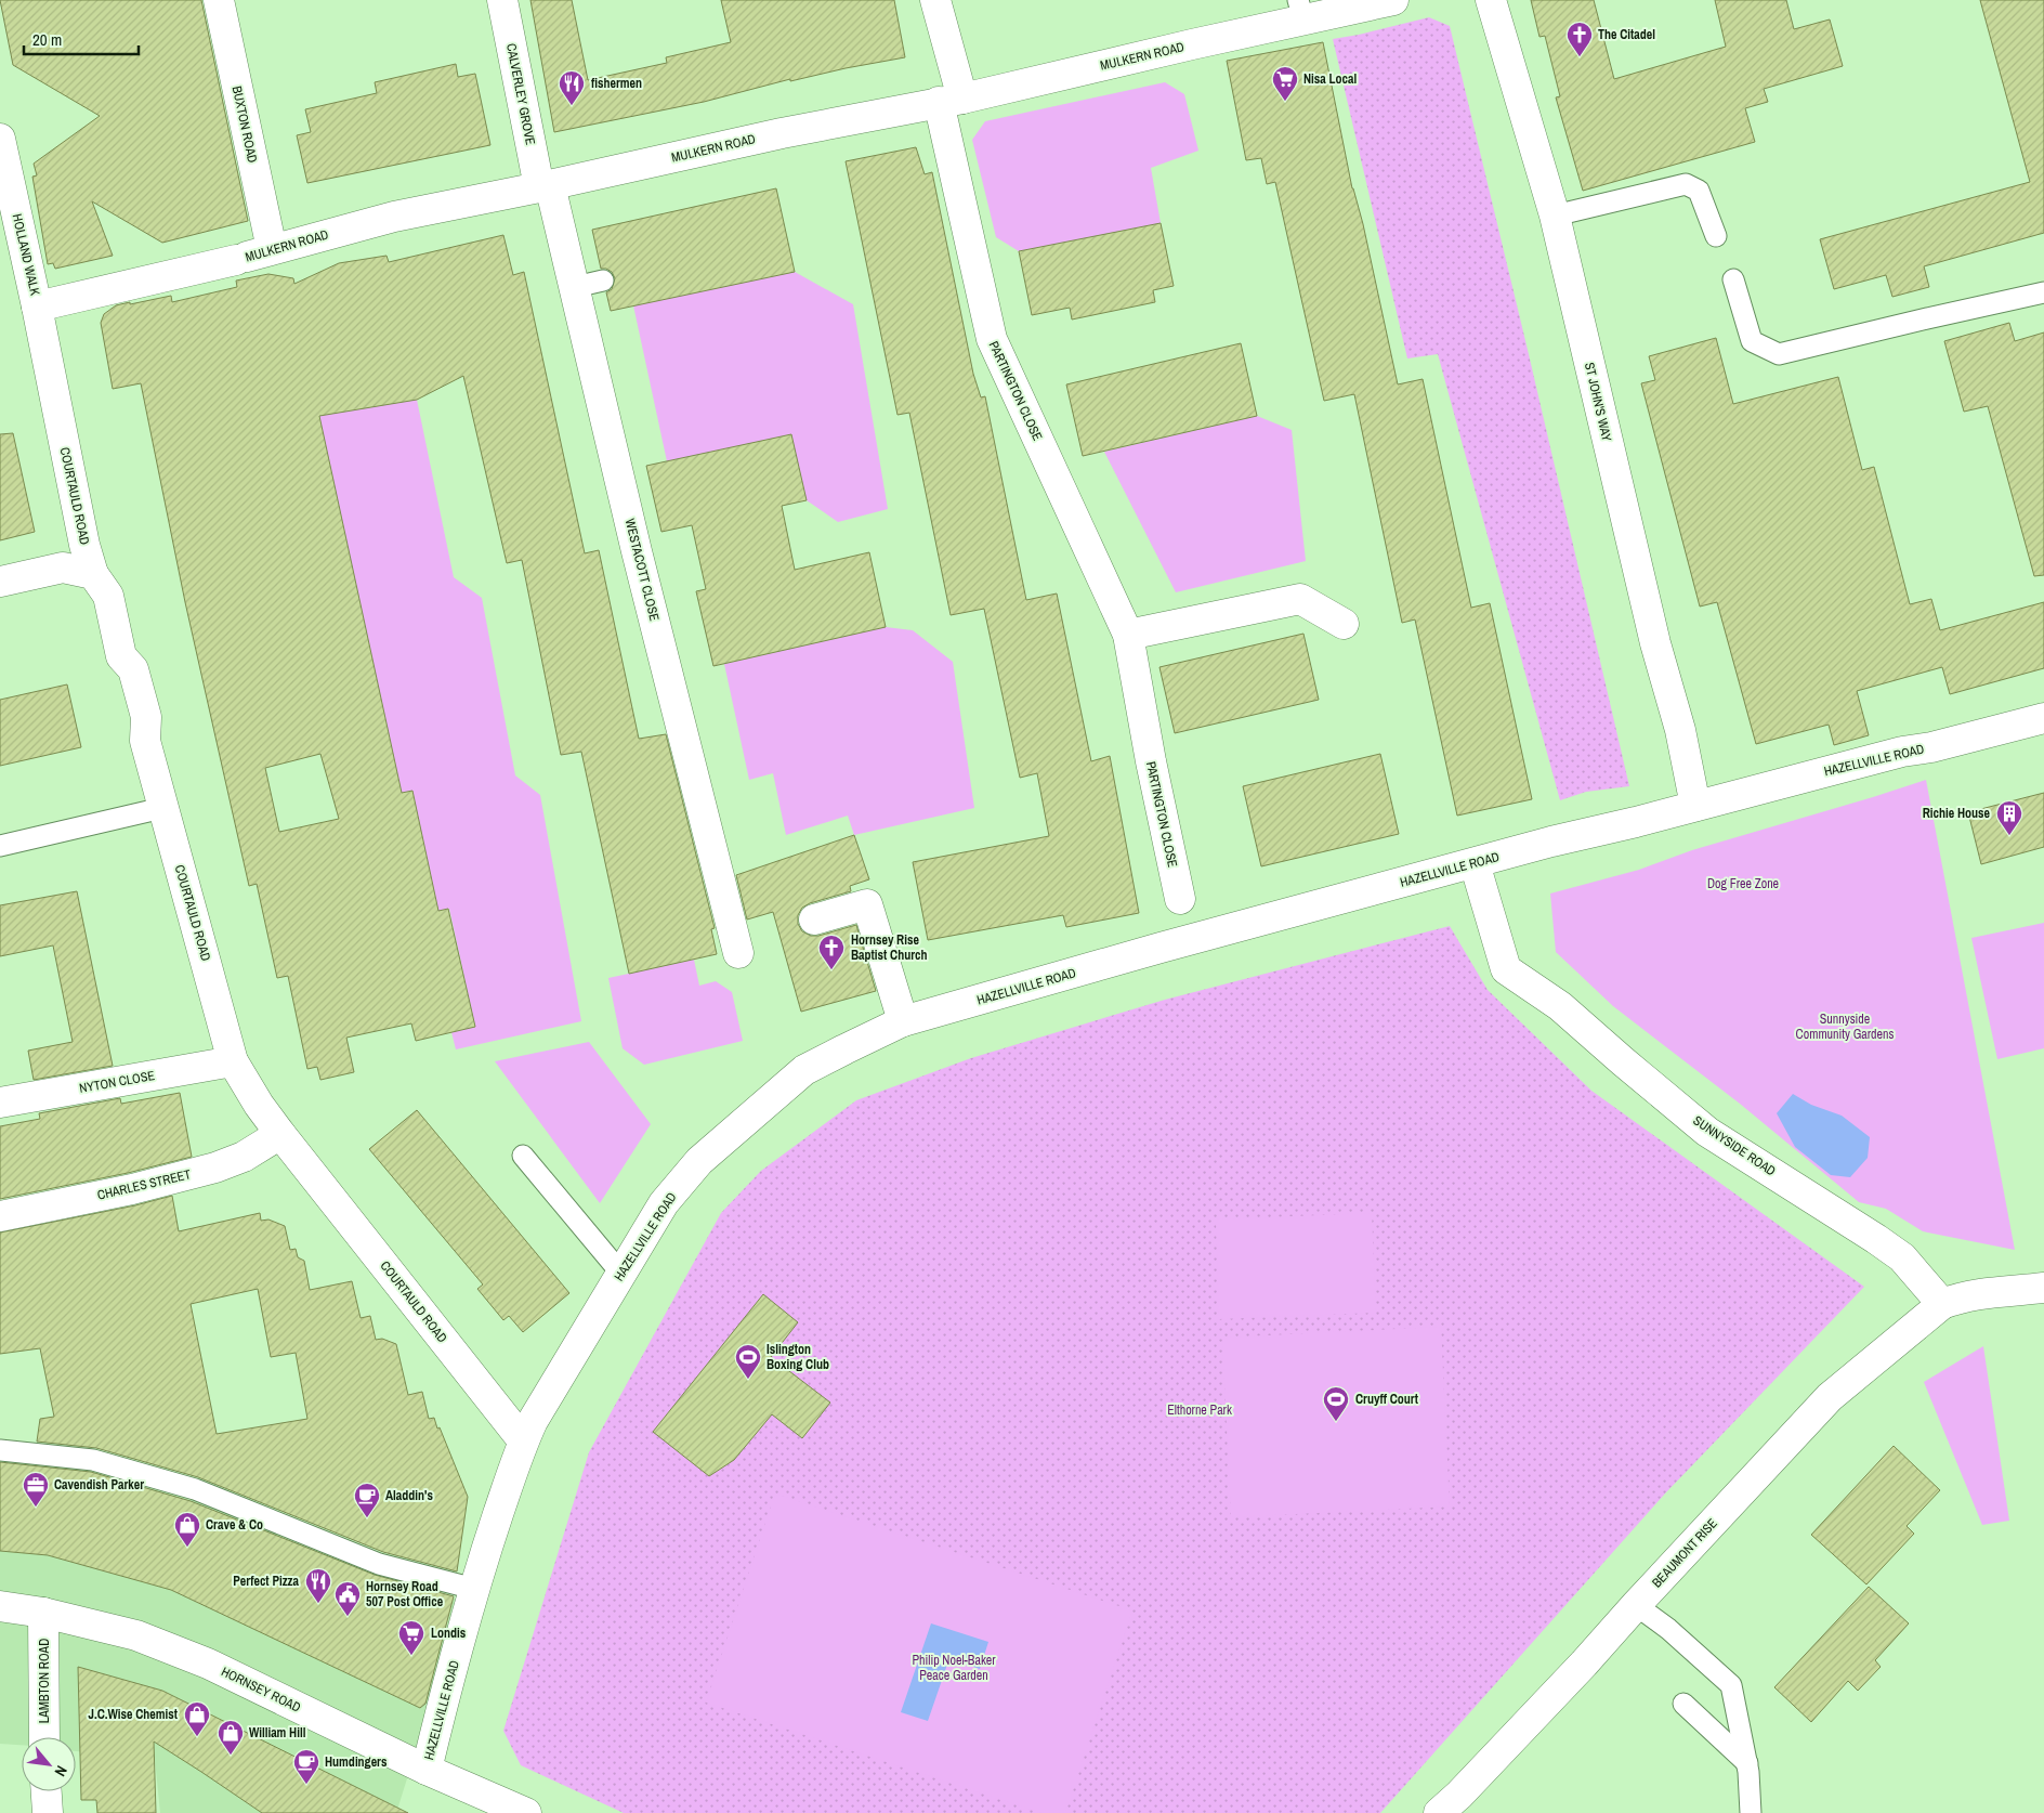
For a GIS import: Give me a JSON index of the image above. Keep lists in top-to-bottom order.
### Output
{
  "streets": {
    "street": [
      "MULKERN ROAD",
      "CALVERLEY GROVE",
      "BUXTON ROAD",
      "HOLLAND WALK",
      "PARTINGTON CLOSE",
      "ST JOHN'S WAY",
      "COURTAULD ROAD",
      "WESTACOTT CLOSE",
      "HAZELLVILLE ROAD",
      "NYTON CLOSE",
      "SUNNYSIDE ROAD",
      "CHARLES STREET",
      "BEAUMONT RISE",
      "LAMBTON ROAD",
      "HORNSEY ROAD"
    ]
  },
  "crossings": [
    ["MULKERN ROAD", "CALVERLEY GROVE"],
    ["MULKERN ROAD", "BUXTON ROAD"],
    ["MULKERN ROAD", "HOLLAND WALK"],
    ["MULKERN ROAD", "PARTINGTON CLOSE"],
    ["MULKERN ROAD", "COURTAULD ROAD"],
    ["MULKERN ROAD", "WESTACOTT CLOSE"],
    ["CALVERLEY GROVE", "WESTACOTT CLOSE"],
    ["HOLLAND WALK", "COURTAULD ROAD"],
    ["ST JOHN'S WAY", "HAZELLVILLE ROAD"],
    ["COURTAULD ROAD", "HAZELLVILLE ROAD"],
    ["COURTAULD ROAD", "NYTON CLOSE"],
    ["COURTAULD ROAD", "CHARLES STREET"],
    ["HAZELLVILLE ROAD", "SUNNYSIDE ROAD"],
    ["HAZELLVILLE ROAD", "HORNSEY ROAD"],
    ["SUNNYSIDE ROAD", "BEAUMONT RISE"],
    ["LAMBTON ROAD", "HORNSEY ROAD"]
  ],
  "parks": [
    "Dog Free Zone",
    "Sunnyside Community Gardens",
    "Elthorne Park",
    "Philip Noel-Baker Peace Garden"
  ],
  "places": {
    "church": ["The Citadel", "Hornsey Rise Baptist Church"],
    "supermarket": ["Nisa Local", "Londis"],
    "restaurant": ["fishermen", "Perfect Pizza"],
    "building": ["Richie House"],
    "sports": ["Islington Boxing Club", "Cruyff Court"],
    "office": ["Cavendish Parker"],
    "cafe": ["Aladdin's", "Humdingers"],
    "shop": ["Crave & Co", "J.C.Wise Chemist", "William Hill"],
    "public building": ["Hornsey Road 507 Post Office"]
  },
  "scale_bar": "20 m",
  "north": "bottom right"
}
